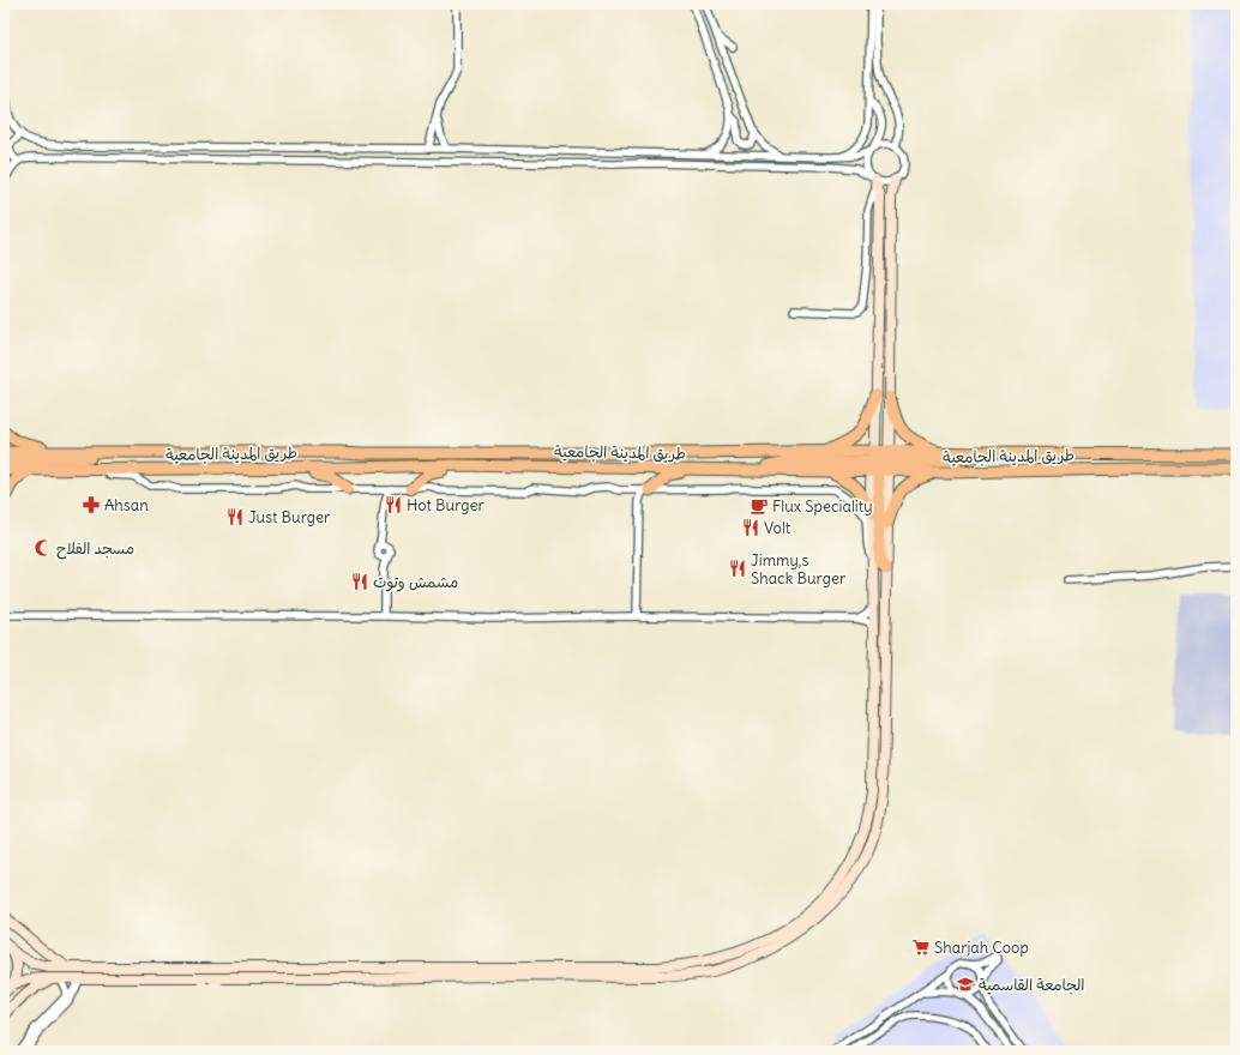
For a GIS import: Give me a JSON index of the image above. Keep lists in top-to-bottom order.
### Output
{
  "streets": {
    "main road": ["طريق المدينة الجامعية"]
  },
  "places": {
    "pharmacy": ["Ahsan"],
    "restaurant": [
      "Hot Burger",
      "Just Burger",
      "Volt",
      "Jimmy,s Shack Burger",
      "مشمش وتوت"
    ],
    "cafe": ["Flux Speciality"],
    "mosque": ["مسجد الفلاح"],
    "supermarket": ["Sharjah Coop"],
    "school or university": ["الجامعة القاسمية"]
  }
}
